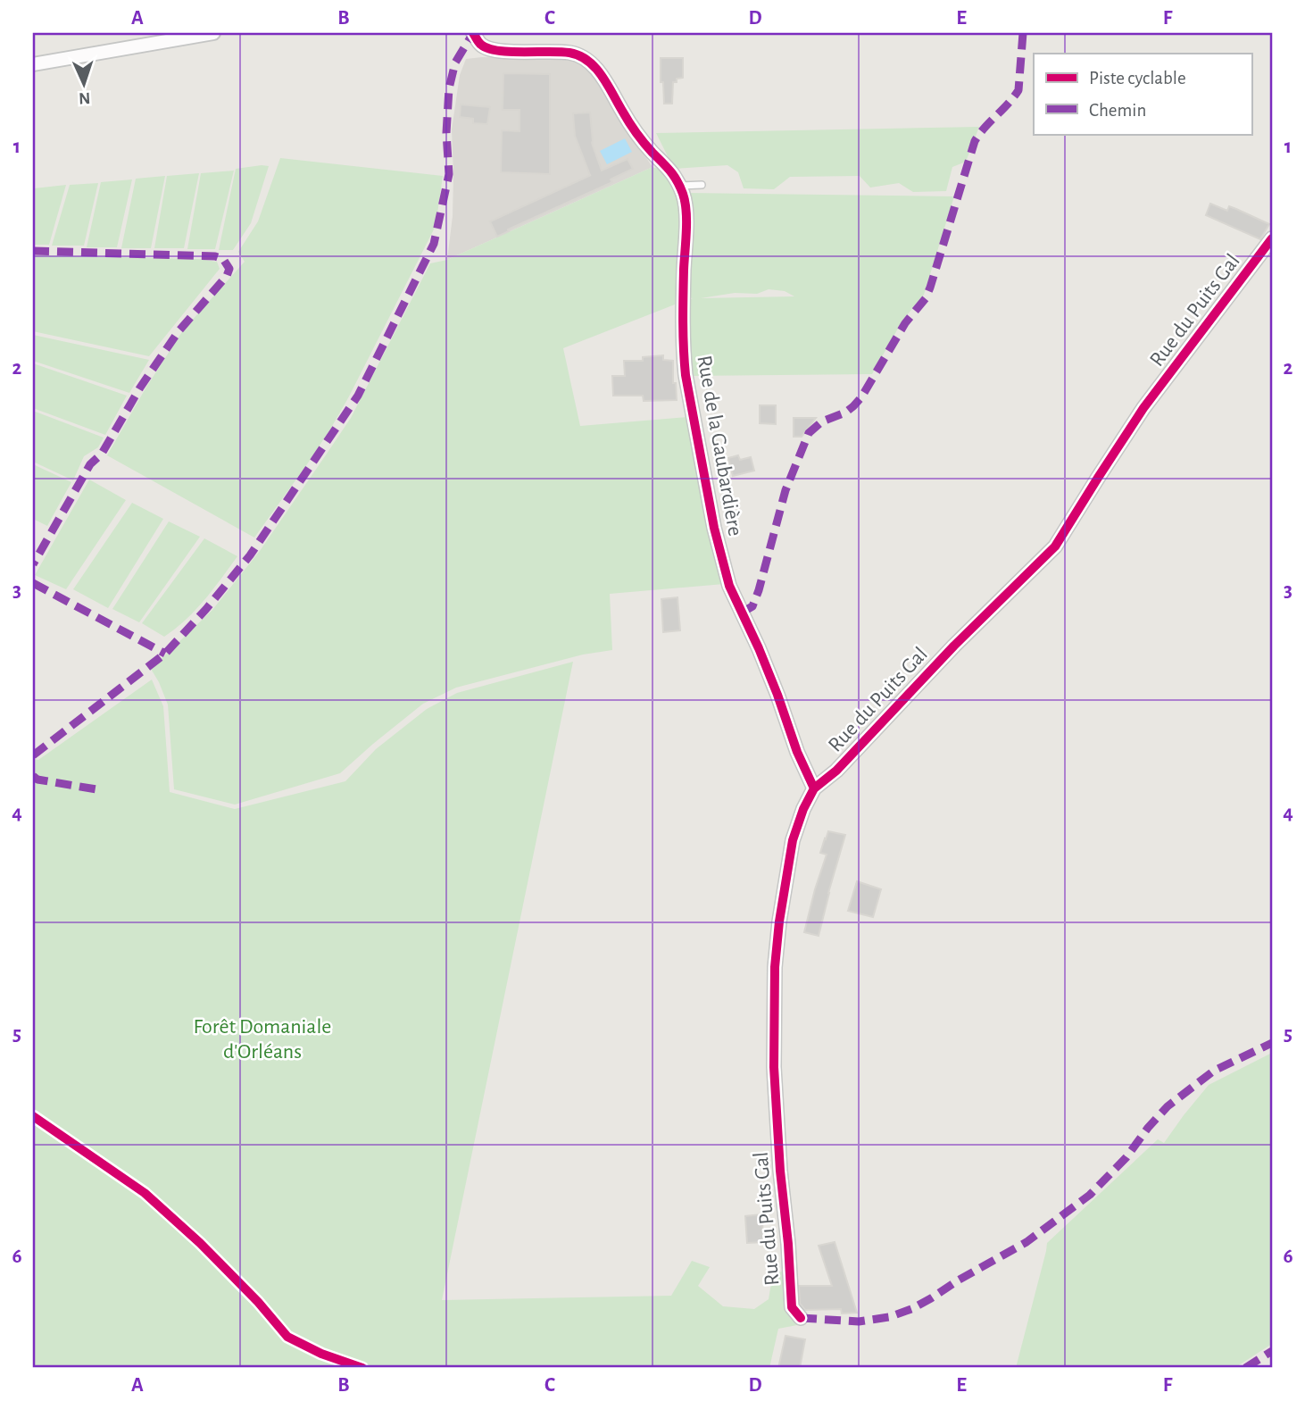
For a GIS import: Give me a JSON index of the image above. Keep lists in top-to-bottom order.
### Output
{
  "streets": {
    "street": ["Rue du Puits Gal", "Rue de la Gaubardière"]
  },
  "crossings": [
    ["Rue du Puits Gal", "Rue de la Gaubardière"]
  ],
  "parks": ["Forêt Domaniale d'Orléans"],
  "legend": ["Piste cyclable", "Chemin"],
  "north": "bottom",
  "grid": {
    "columns": [
      "A",
      "B",
      "C",
      "D",
      "E",
      "F"
    ],
    "rows": [
      "1",
      "2",
      "3",
      "4",
      "5",
      "6"
    ]
  }
}
